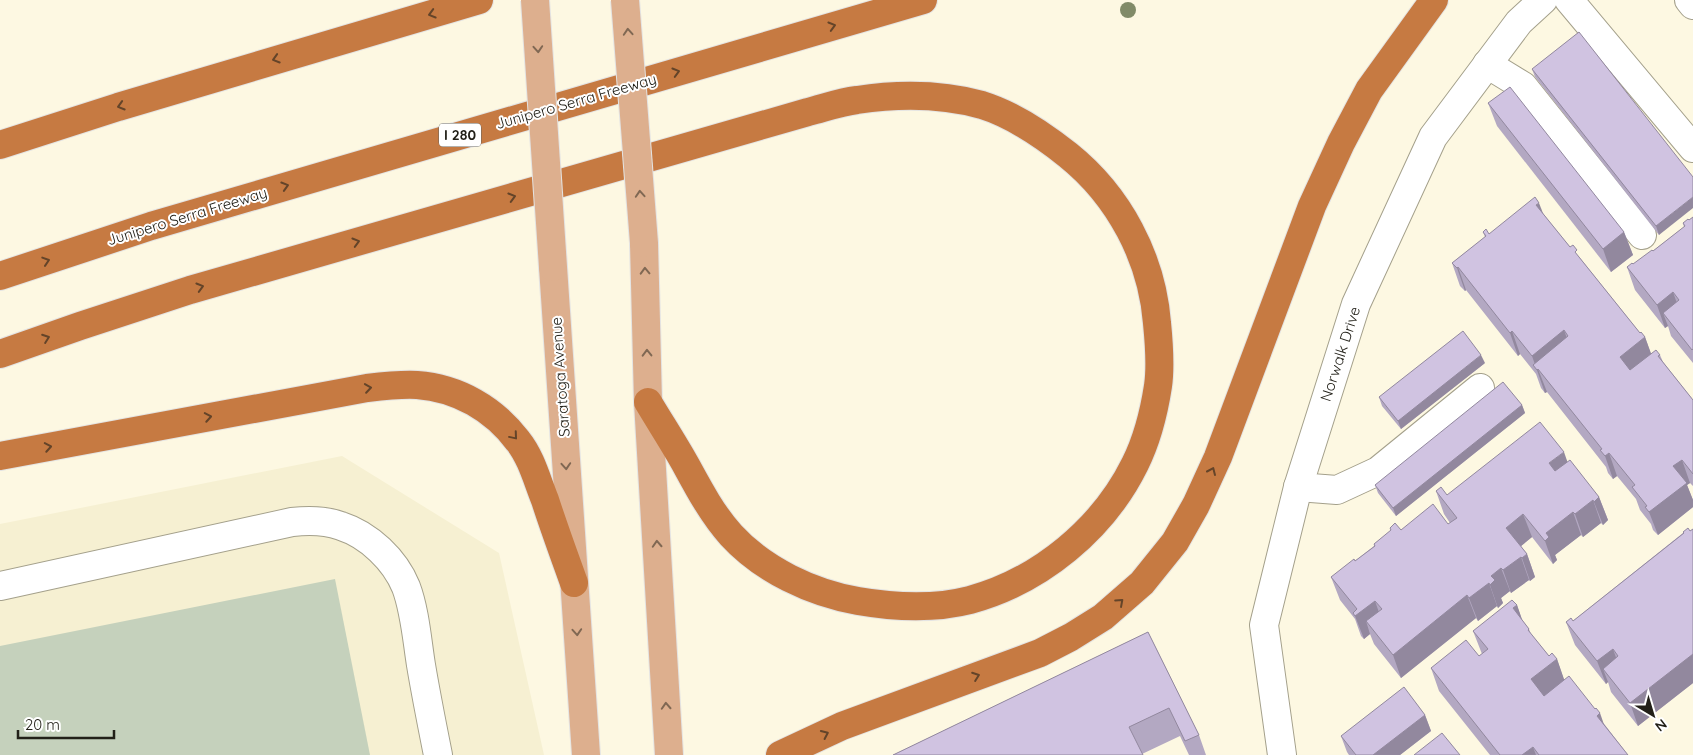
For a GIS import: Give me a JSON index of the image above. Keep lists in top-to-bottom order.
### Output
{
  "streets": {
    "highway": ["Junipero Serra Freeway", "I 280"],
    "main road": ["Saratoga Avenue"],
    "street": ["Norwalk Drive"]
  },
  "scale_bar": "20 m",
  "north": "bottom right"
}
